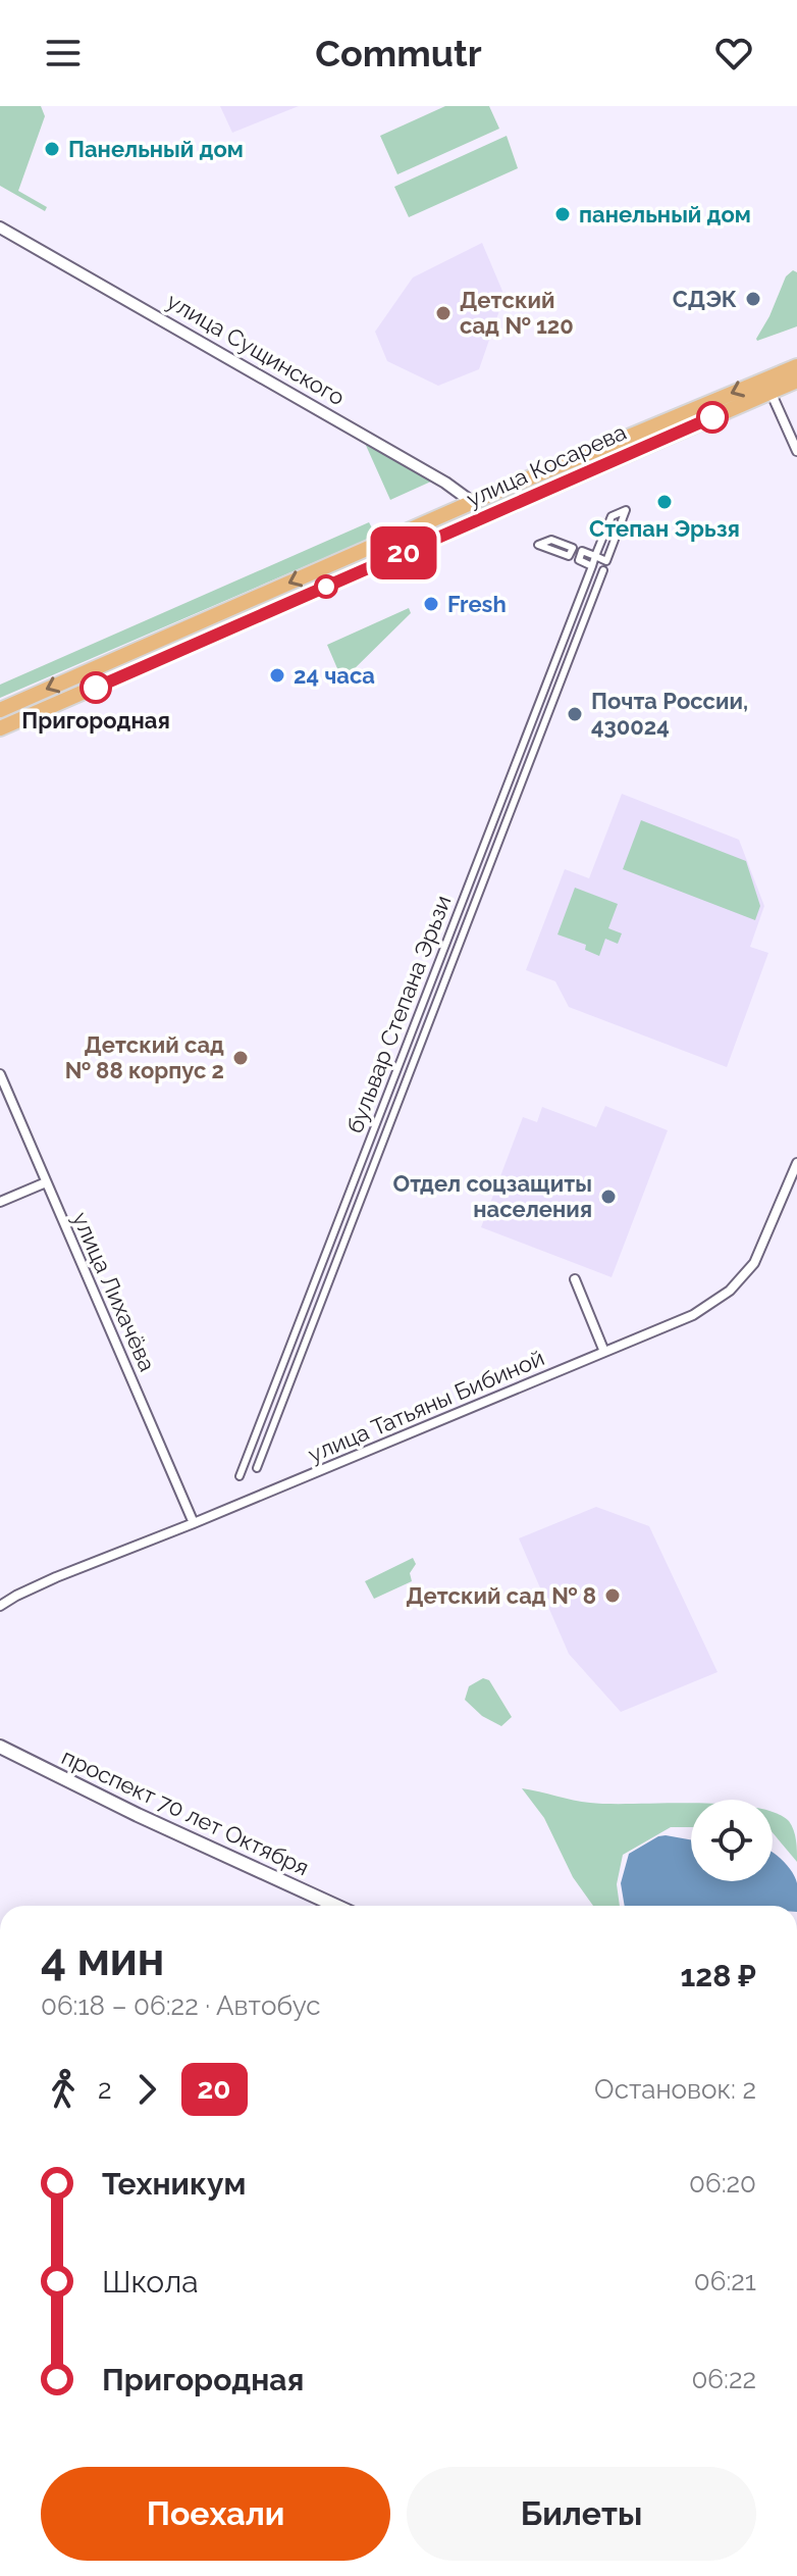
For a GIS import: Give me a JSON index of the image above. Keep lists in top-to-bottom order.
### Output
{
  "streets": {
    "main road": ["улица Сущинского", "улица Косарева", "проспект 70 лет Октября"],
    "street": ["бульвар Степана Эрьзи", "улица Лихачёва", "улица Татьяны Бибиной"]
  },
  "crossings": [
    ["улица Сущинского", "улица Косарева"],
    ["улица Лихачёва", "улица Татьяны Бибиной"]
  ],
  "places": [
    "Панельный дом",
    "панельный дом",
    "СДЭК",
    "Детский сад № 120",
    "Степан Эрьзя",
    "Fresh",
    "24 часа",
    "Пригородная",
    "Почта России, 430024",
    "Детский сад № 88 корпус 2",
    "Отдел соцзащиты населения",
    "Детский сад № 8"
  ],
  "lines": ["bus line 20"],
  "page": {
    "header": "Commutr",
    "on_map": "20",
    "heading": ["4 мин", "06:18 – 06:22 · Автобус", "128 ₽"],
    "legs": ["2", "20", "Остановок: 2"],
    "list": [
      {
        "name": "Техникум",
        "value": "06:20"
      },
      {
        "name": "Школа",
        "value": "06:21"
      },
      {
        "name": "Пригородная",
        "value": "06:22"
      }
    ],
    "buttons": ["Поехали", "Билеты"]
  }
}
